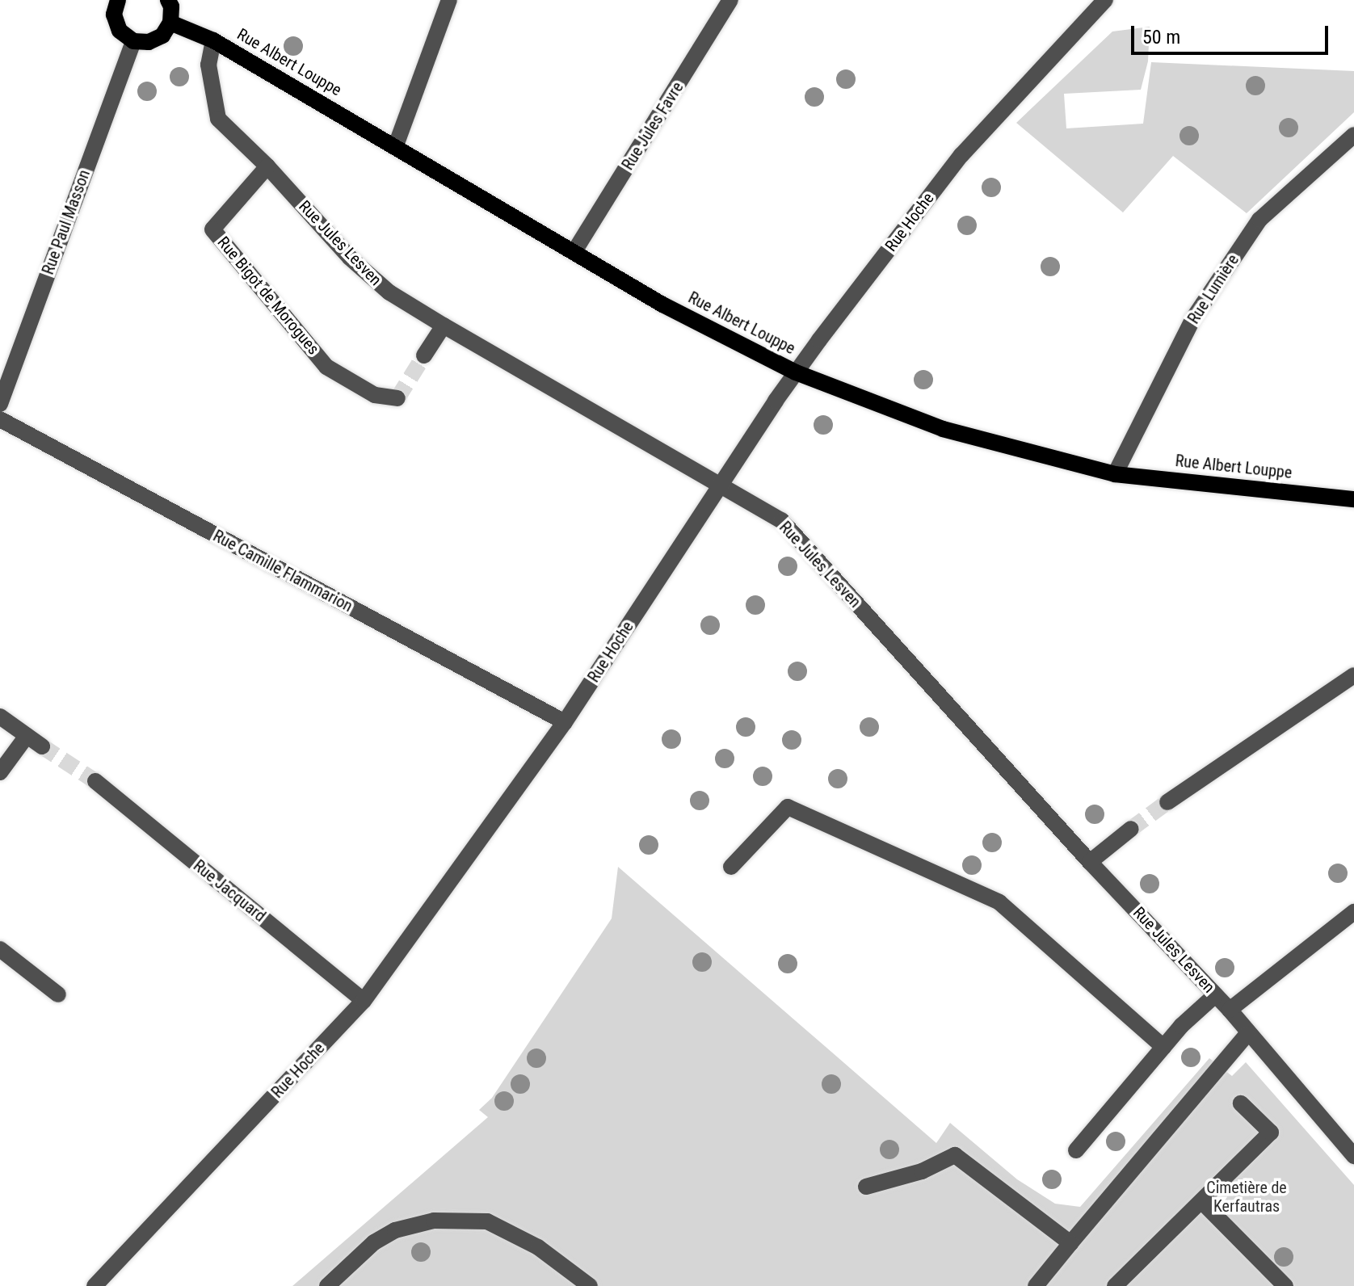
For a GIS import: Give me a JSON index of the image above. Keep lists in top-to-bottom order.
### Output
{
  "streets": {
    "main road": ["Rue Albert Louppe"],
    "street": [
      "Rue Jules Favre",
      "Rue Paul Masson",
      "Rue Hoche",
      "Rue Jules Lesven",
      "Rue Lumière",
      "Rue Bigot de Morogues",
      "Rue Camille Flammarion",
      "Rue Jacquard"
    ]
  },
  "crossings": [
    ["Rue Albert Louppe", "Rue Jules Favre"],
    ["Rue Albert Louppe", "Rue Hoche"],
    ["Rue Albert Louppe", "Rue Jules Lesven"],
    ["Rue Albert Louppe", "Rue Lumière"],
    ["Rue Hoche", "Rue Jules Lesven"],
    ["Rue Hoche", "Rue Camille Flammarion"],
    ["Rue Hoche", "Rue Jacquard"],
    ["Rue Jules Lesven", "Rue Bigot de Morogues"]
  ],
  "parks": ["Cimetière de Kerfautras"],
  "scale_bar": "50 m"
}
